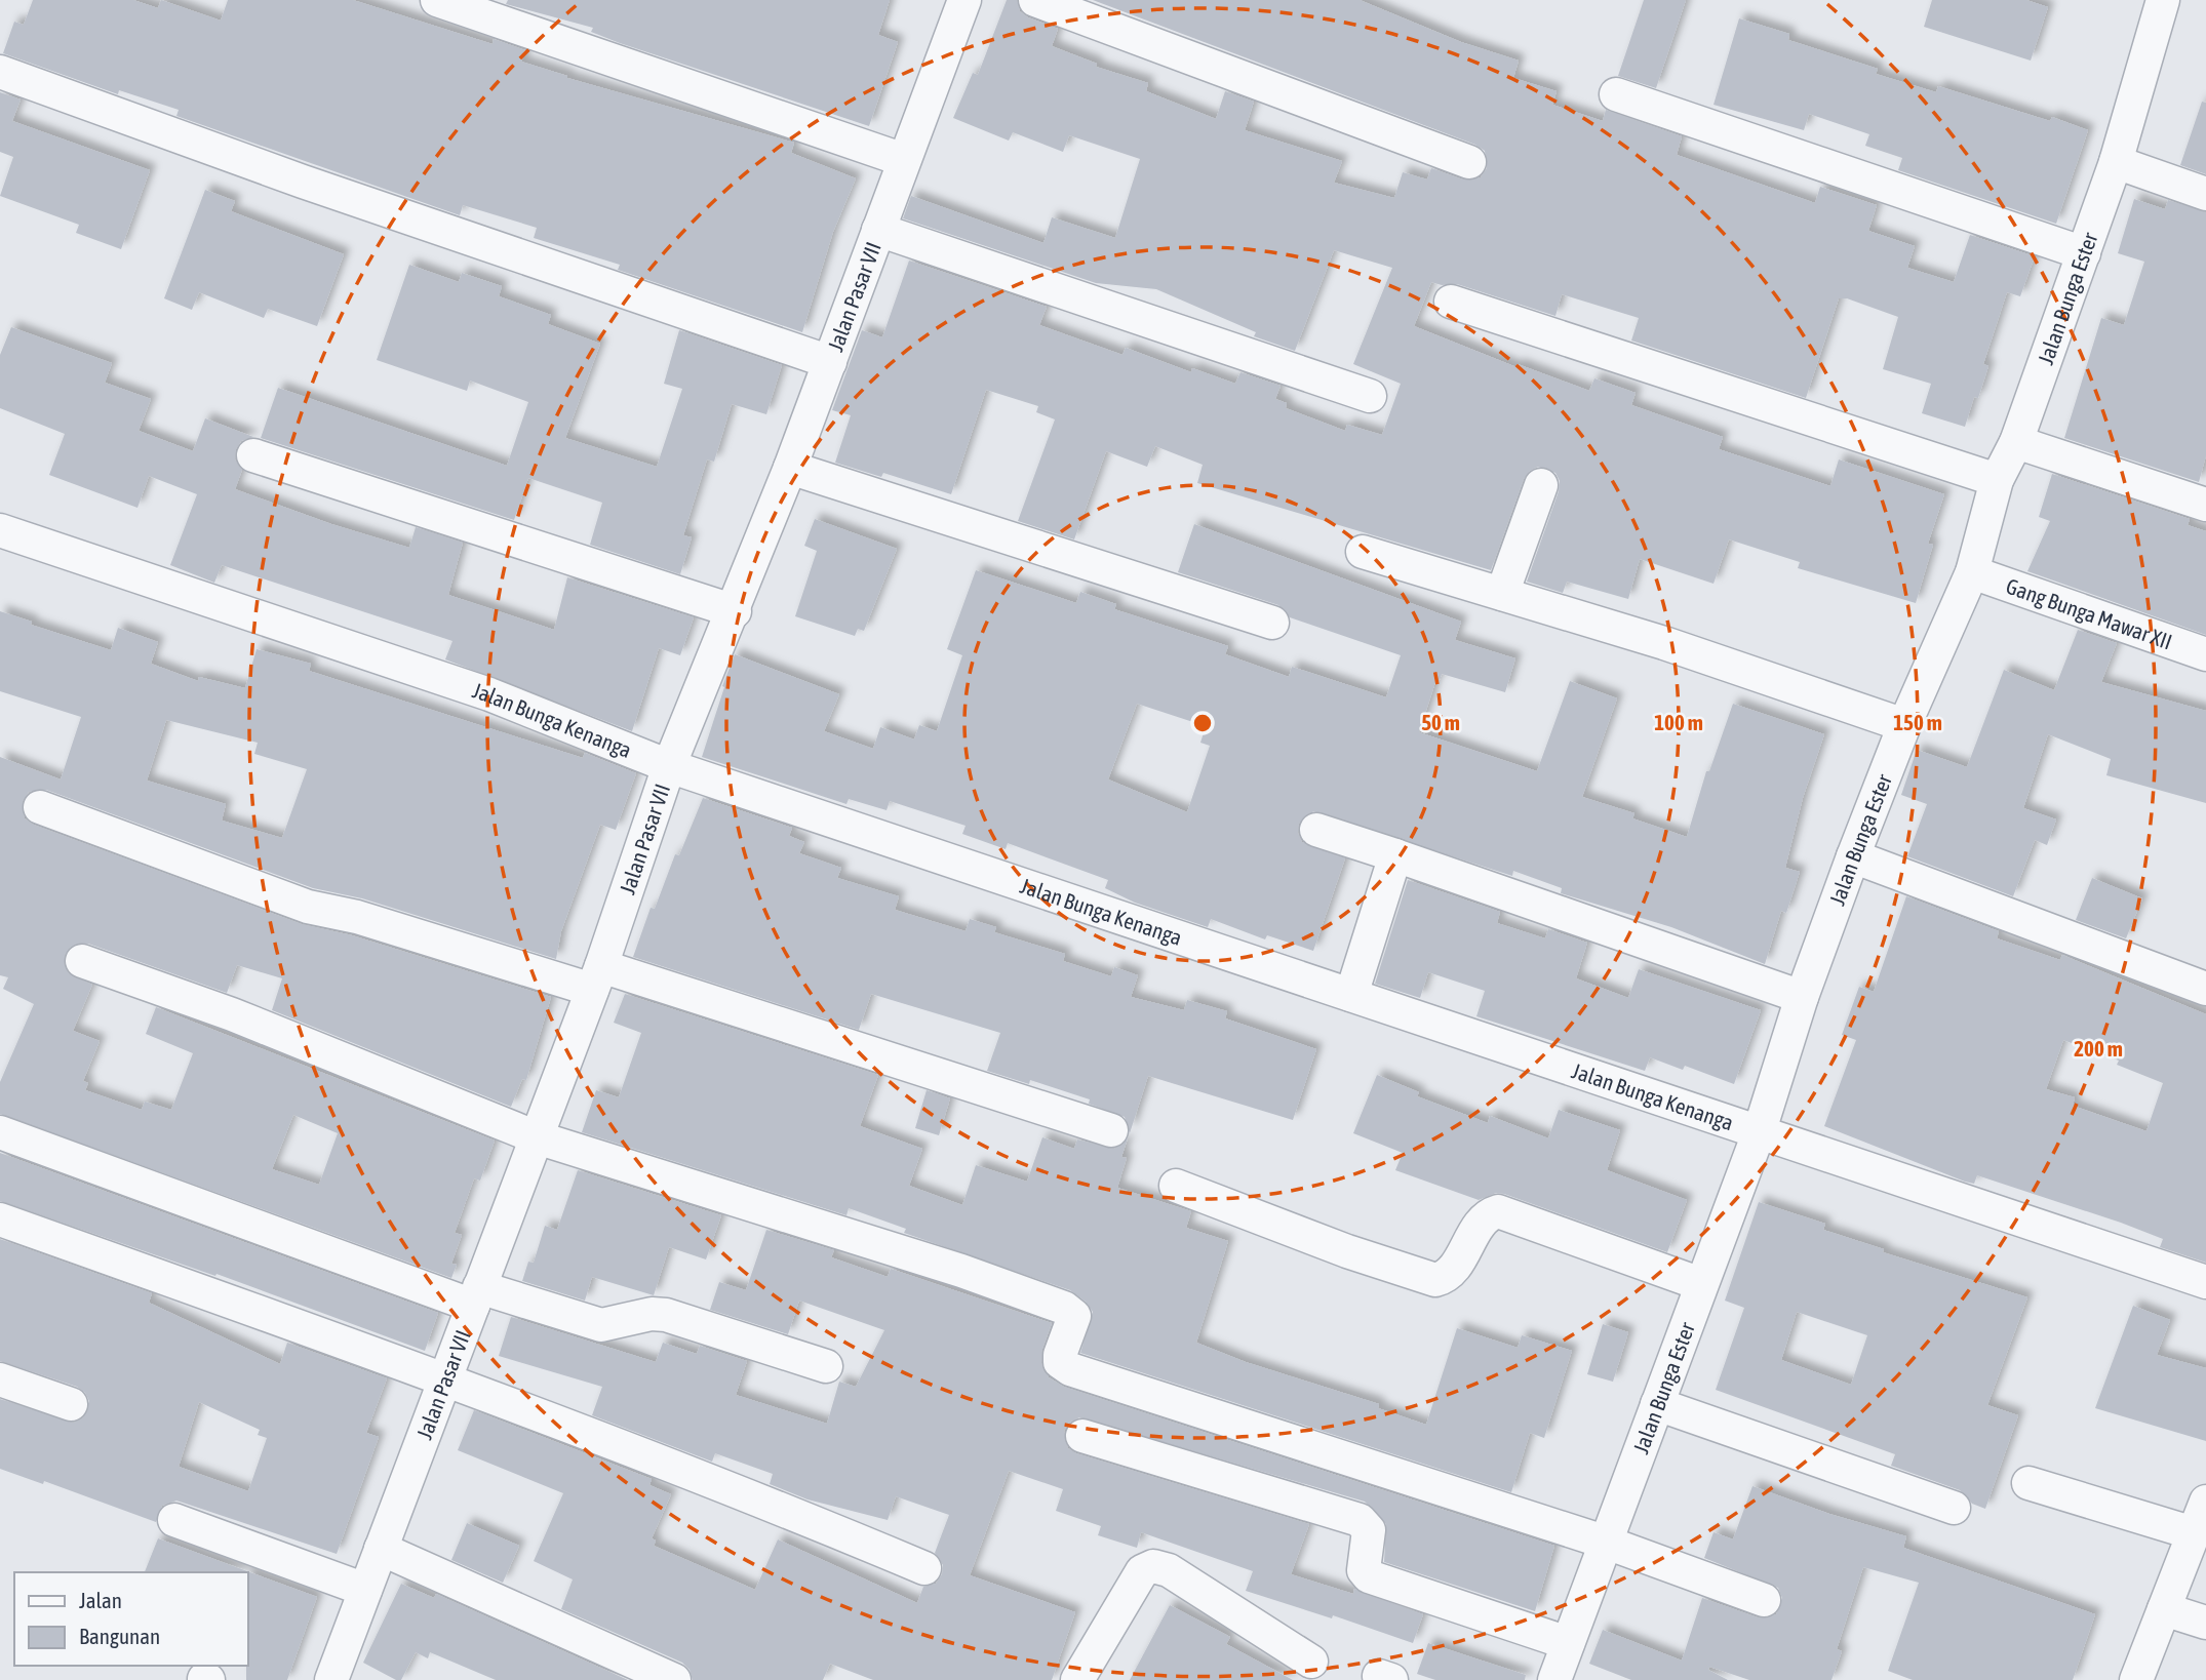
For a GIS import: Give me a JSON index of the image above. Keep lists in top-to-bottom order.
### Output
{
  "streets": {
    "street": [
      "Jalan Pasar VII",
      "Jalan Bunga Ester",
      "Gang Bunga Mawar XII",
      "Jalan Bunga Kenanga"
    ]
  },
  "crossings": [
    ["Jalan Pasar VII", "Jalan Bunga Kenanga"],
    ["Jalan Bunga Ester", "Gang Bunga Mawar XII"],
    ["Jalan Bunga Ester", "Jalan Bunga Kenanga"]
  ],
  "legend": ["Jalan", "Bangunan"],
  "rings": [
    "50 m",
    "100 m",
    "150 m",
    "200 m"
  ]
}
